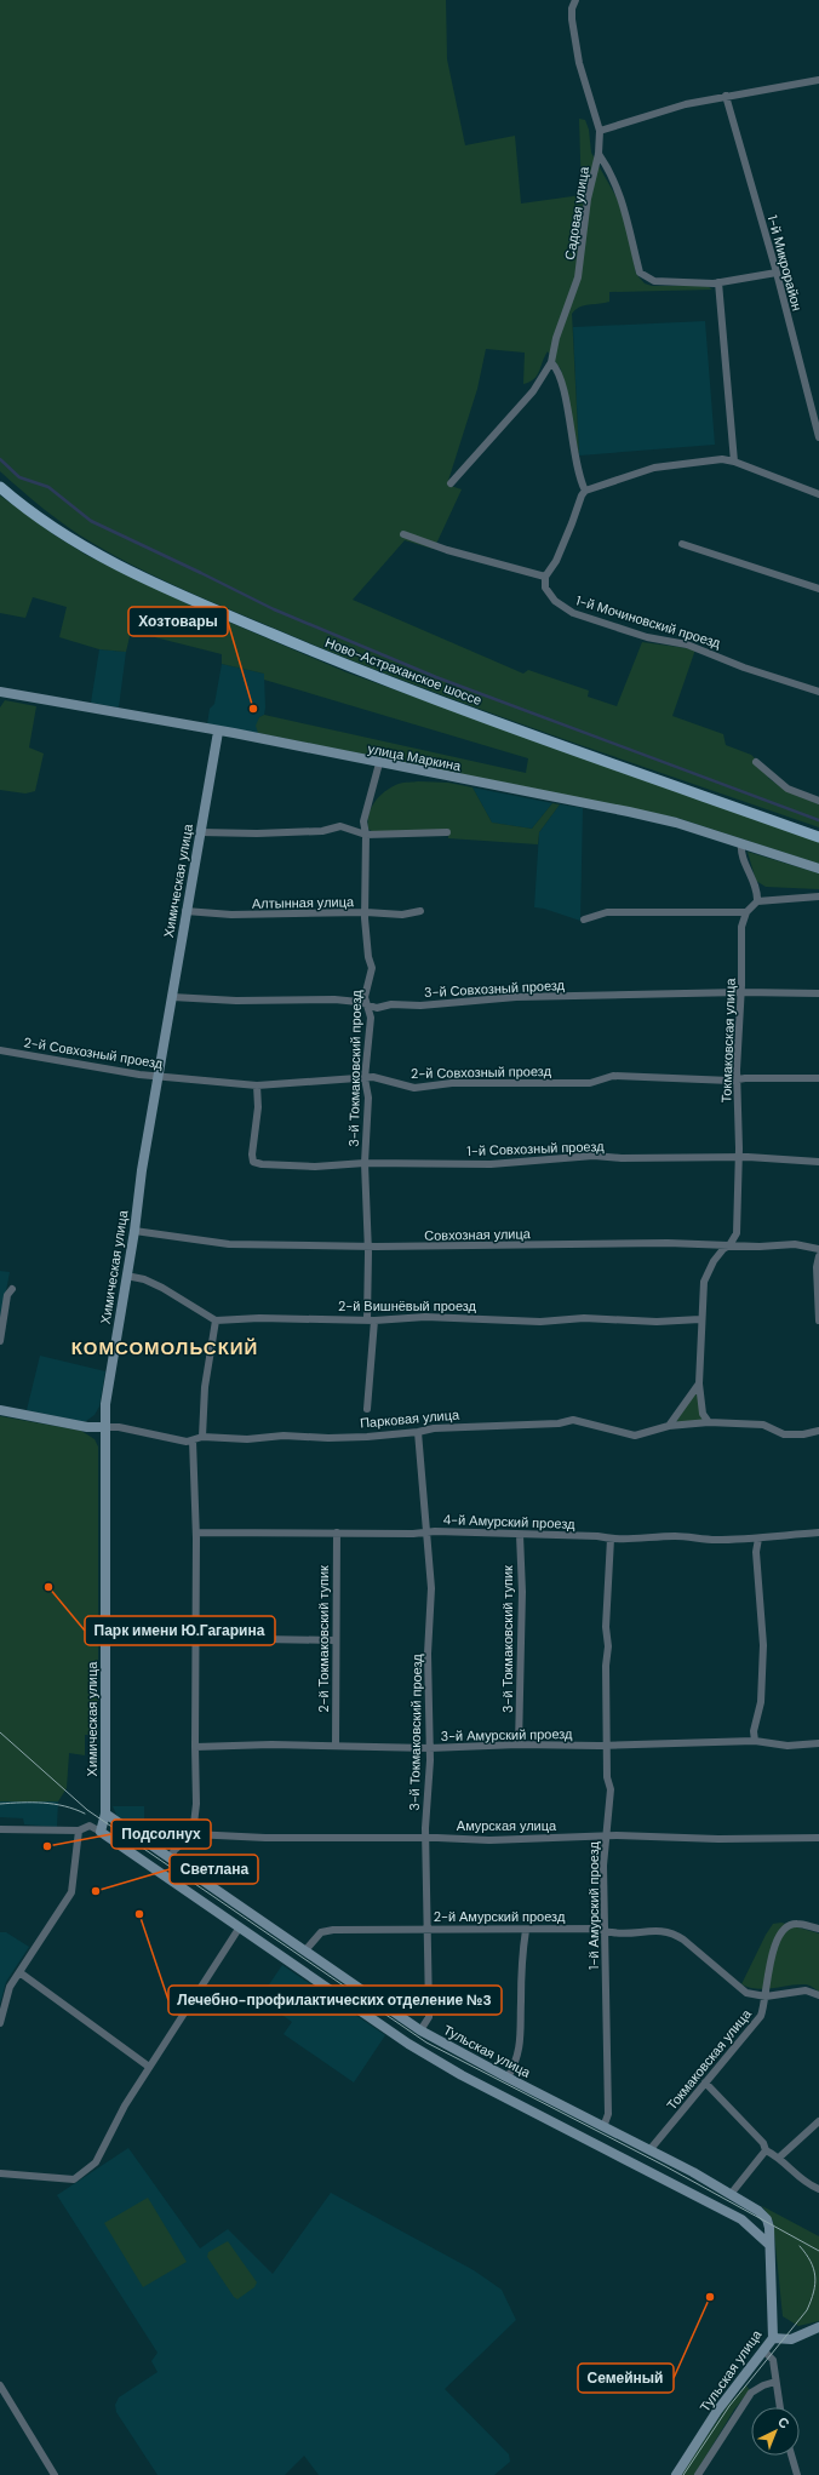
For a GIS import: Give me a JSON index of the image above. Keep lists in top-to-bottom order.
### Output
{
  "streets": {
    "main road": ["Ново-Астраханское шоссе"],
    "street": [
      "Садовая улица",
      "1-й Микрорайон",
      "1-й Мочиновский проезд",
      "улица Маркина",
      "Химическая улица",
      "Алтынная улица",
      "3-й Совхозный проезд",
      "Токмаковская улица",
      "2-й Совхозный проезд",
      "3-й Токмаковский проезд",
      "1-й Совхозный проезд",
      "Совхозная улица",
      "2-й Вишнёвый проезд",
      "Парковая улица",
      "4-й Амурский проезд",
      "2-й Токмаковский тупик",
      "3-й Токмаковский тупик",
      "3-й Амурский проезд",
      "Амурская улица",
      "1-й Амурский проезд",
      "2-й Амурский проезд",
      "Тульская улица"
    ]
  },
  "crossings": [
    ["улица Маркина", "Химическая улица"],
    ["улица Маркина", "3-й Токмаковский проезд"],
    ["Химическая улица", "Алтынная улица"],
    ["Химическая улица", "3-й Совхозный проезд"],
    ["Химическая улица", "2-й Совхозный проезд"],
    ["Химическая улица", "Совхозная улица"],
    ["Химическая улица", "Парковая улица"],
    ["Химическая улица", "Тульская улица"],
    ["Алтынная улица", "3-й Токмаковский проезд"],
    ["3-й Совхозный проезд", "Токмаковская улица"],
    ["3-й Совхозный проезд", "3-й Токмаковский проезд"],
    ["Токмаковская улица", "2-й Совхозный проезд"],
    ["Токмаковская улица", "1-й Совхозный проезд"],
    ["Токмаковская улица", "Совхозная улица"],
    ["Токмаковская улица", "2-й Амурский проезд"],
    ["Токмаковская улица", "Тульская улица"],
    ["2-й Совхозный проезд", "3-й Токмаковский проезд"],
    ["2-й Совхозный проезд", "1-й Совхозный проезд"],
    ["3-й Токмаковский проезд", "1-й Совхозный проезд"],
    ["3-й Токмаковский проезд", "Совхозная улица"],
    ["3-й Токмаковский проезд", "2-й Вишнёвый проезд"],
    ["3-й Токмаковский проезд", "Парковая улица"],
    ["3-й Токмаковский проезд", "4-й Амурский проезд"],
    ["3-й Токмаковский проезд", "3-й Амурский проезд"],
    ["3-й Токмаковский проезд", "Амурская улица"],
    ["3-й Токмаковский проезд", "2-й Амурский проезд"],
    ["3-й Токмаковский проезд", "Тульская улица"],
    ["4-й Амурский проезд", "2-й Токмаковский тупик"],
    ["4-й Амурский проезд", "3-й Токмаковский тупик"],
    ["4-й Амурский проезд", "1-й Амурский проезд"],
    ["2-й Токмаковский тупик", "3-й Амурский проезд"],
    ["3-й Токмаковский тупик", "3-й Амурский проезд"],
    ["3-й Амурский проезд", "1-й Амурский проезд"],
    ["Амурская улица", "1-й Амурский проезд"],
    ["1-й Амурский проезд", "2-й Амурский проезд"],
    ["1-й Амурский проезд", "Тульская улица"],
    ["2-й Амурский проезд", "Тульская улица"]
  ],
  "districts": ["КОМСОМОЛЬСКИЙ"],
  "places": [
    "Хозтовары",
    "Парк имени Ю.Гагарина",
    "Подсолнух",
    "Светлана",
    "Лечебно-профилактических отделение №3",
    "Семейный"
  ],
  "north": "top right"
}
